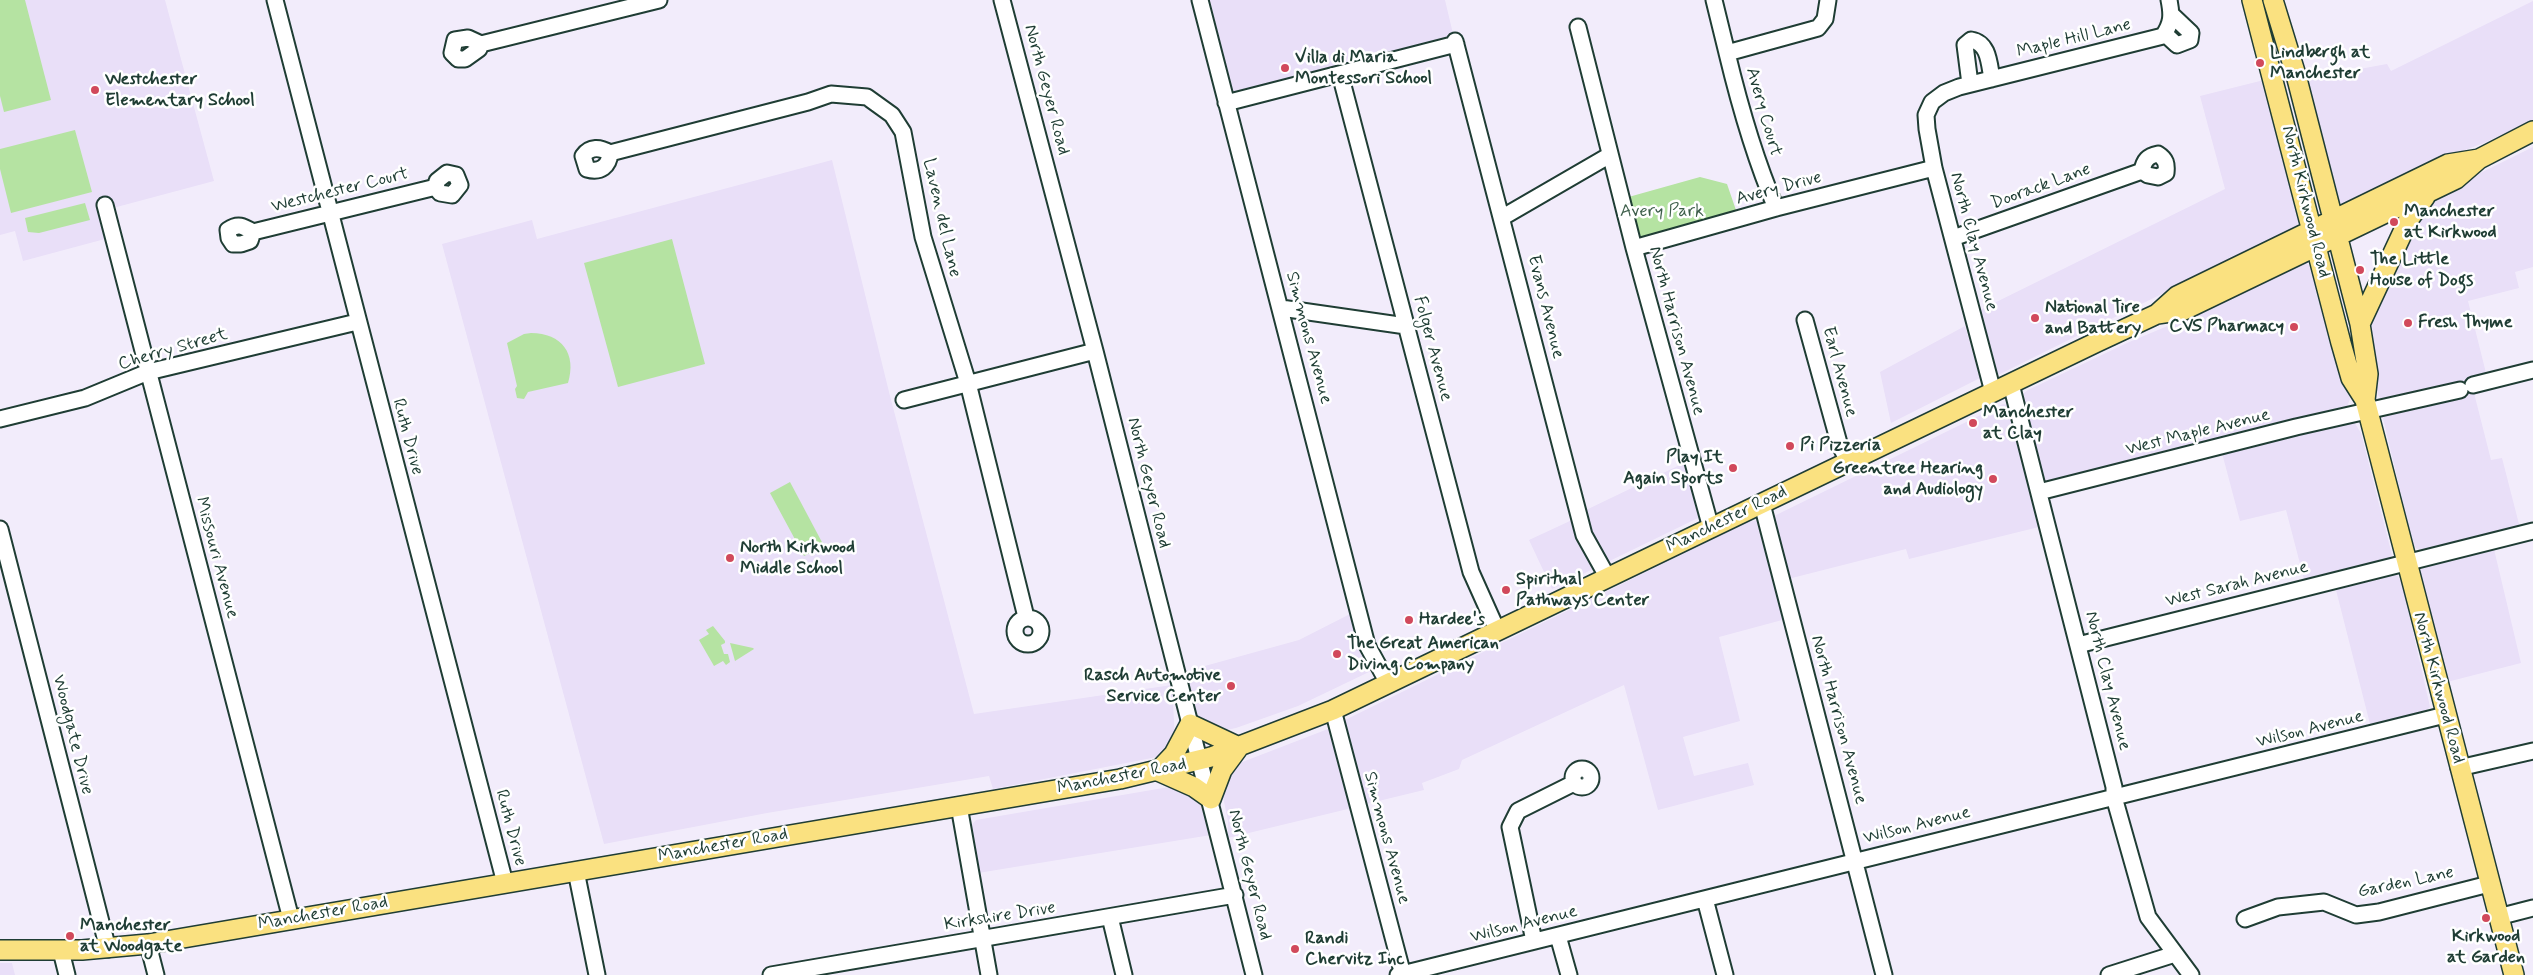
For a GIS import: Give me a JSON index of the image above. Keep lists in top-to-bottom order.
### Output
{
  "streets": {
    "main road": ["North Kirkwood Road", "Manchester Road"],
    "street": [
      "Maple Hill Lane",
      "North Geyer Road",
      "Avery Court",
      "Doorack Lane",
      "Avery Drive",
      "Westchester Court",
      "Laven del Lane",
      "North Clay Avenue",
      "Evans Avenue",
      "North Harrison Avenue",
      "Simmons Avenue",
      "Folger Avenue",
      "Cherry Street",
      "Earl Avenue",
      "West Maple Avenue",
      "Ruth Drive",
      "Missouri Avenue",
      "West Sarah Avenue",
      "Wilson Avenue",
      "Woodgate Drive",
      "Garden Lane",
      "Kirkshire Drive"
    ]
  },
  "crossings": [
    ["Maple Hill Lane", "North Clay Avenue"],
    ["North Geyer Road", "Manchester Road"],
    ["North Geyer Road", "Kirkshire Drive"],
    ["Avery Court", "Avery Drive"],
    ["Doorack Lane", "North Clay Avenue"],
    ["Avery Drive", "North Clay Avenue"],
    ["Avery Drive", "North Harrison Avenue"],
    ["Westchester Court", "Ruth Drive"],
    ["North Kirkwood Road", "West Maple Avenue"],
    ["North Kirkwood Road", "Manchester Road"],
    ["North Kirkwood Road", "West Sarah Avenue"],
    ["North Kirkwood Road", "Wilson Avenue"],
    ["North Kirkwood Road", "Garden Lane"],
    ["North Clay Avenue", "West Maple Avenue"],
    ["North Clay Avenue", "Manchester Road"],
    ["North Clay Avenue", "West Sarah Avenue"],
    ["North Clay Avenue", "Wilson Avenue"],
    ["Evans Avenue", "Folger Avenue"],
    ["Evans Avenue", "Manchester Road"],
    ["North Harrison Avenue", "Manchester Road"],
    ["North Harrison Avenue", "Wilson Avenue"],
    ["Simmons Avenue", "Manchester Road"],
    ["Simmons Avenue", "Wilson Avenue"],
    ["Folger Avenue", "Manchester Road"],
    ["Cherry Street", "Ruth Drive"],
    ["Cherry Street", "Missouri Avenue"],
    ["Earl Avenue", "Manchester Road"],
    ["Ruth Drive", "Manchester Road"],
    ["Manchester Road", "Missouri Avenue"],
    ["Manchester Road", "Woodgate Drive"]
  ],
  "parks": ["Avery Park"],
  "places": [
    "Lindbergh at Manchester",
    "Villa di Maria Montessori School",
    "Westchester Elementary School",
    "Manchester at Kirkwood",
    "The Little House of Dogs",
    "National Tire and Battery",
    "Fresh Thyme",
    "CVS Pharmacy",
    "Manchester at Clay",
    "Pi Pizzeria",
    "Play It Again Sports",
    "Greentree Hearing and Audiology",
    "North Kirkwood Middle School",
    "Spiritual Pathways Center",
    "Hardee's",
    "The Great American Diving Company",
    "Rasch Automotive Service Center",
    "Kirkwood at Garden",
    "Manchester at Woodgate",
    "Randi Chervitz Inc"
  ]
}
